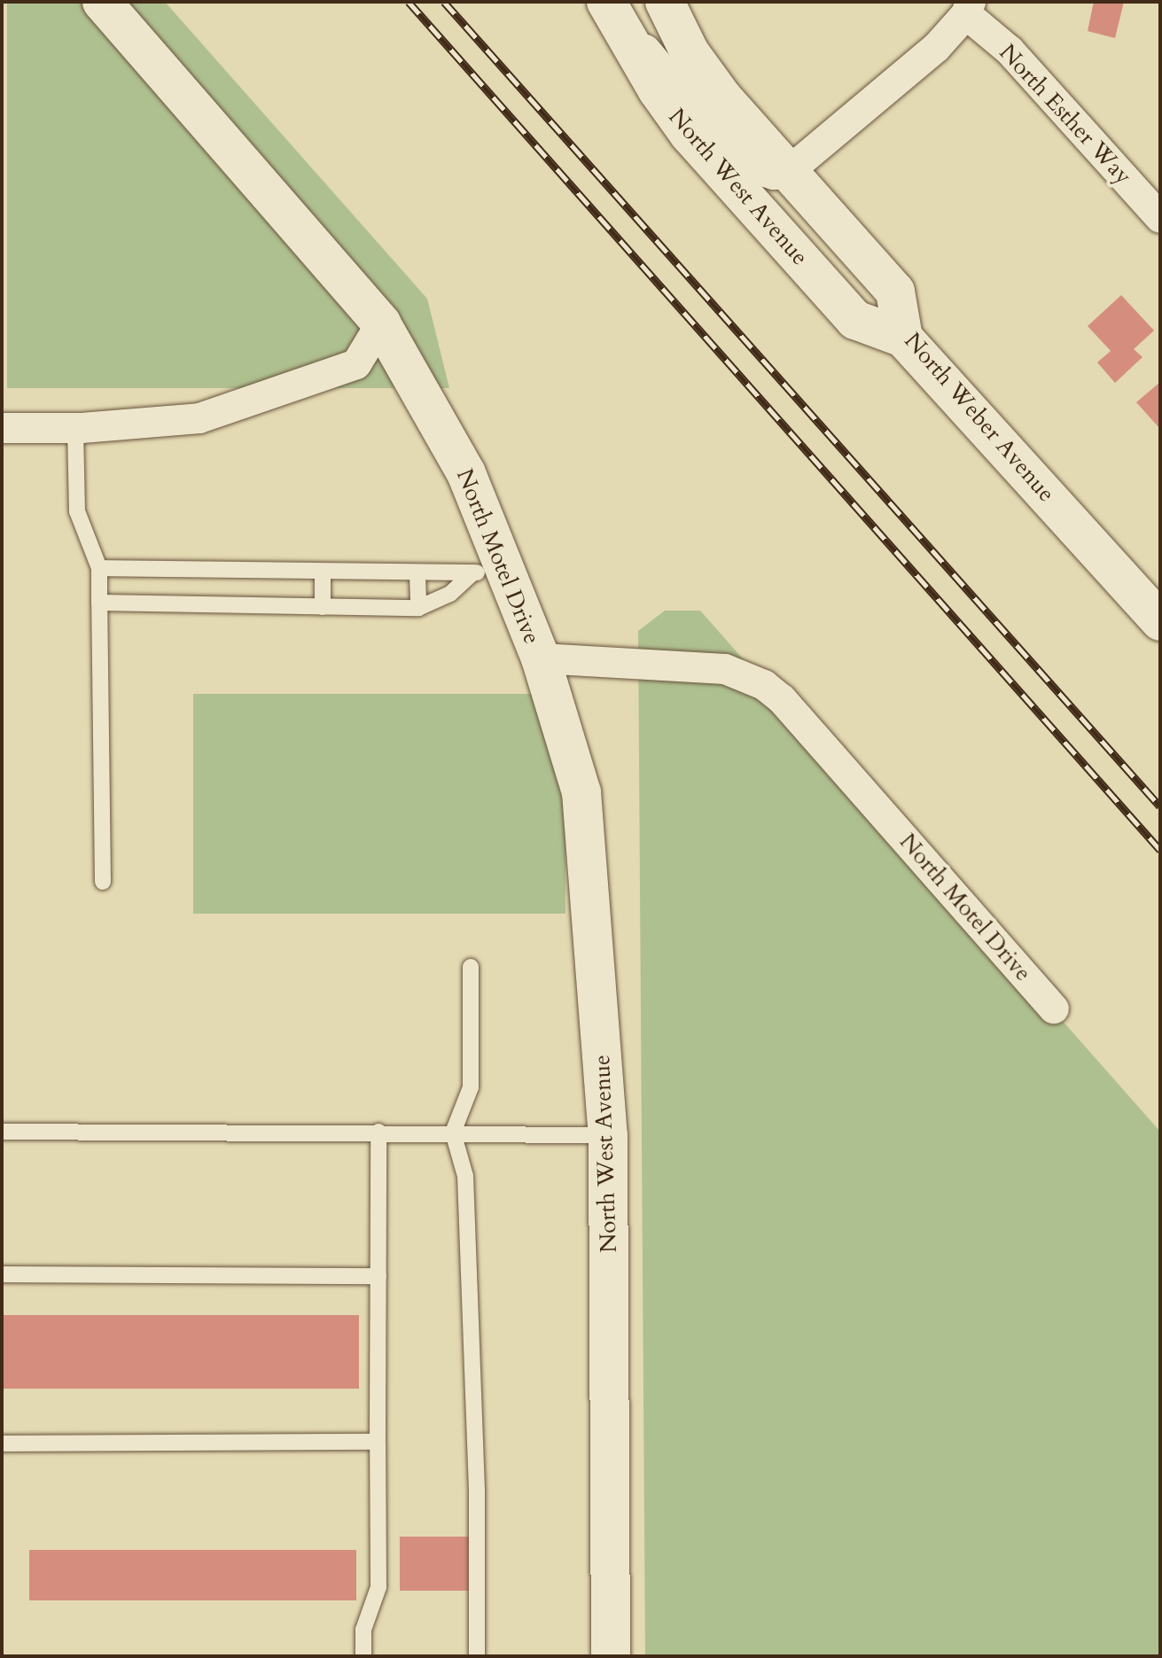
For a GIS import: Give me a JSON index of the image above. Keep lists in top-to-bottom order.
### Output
{
  "streets": {
    "main road": ["North West Avenue", "North Weber Avenue", "North Motel Drive"],
    "street": ["North Esther Way"]
  },
  "crossings": [
    ["North West Avenue", "North Weber Avenue"],
    ["North West Avenue", "North Motel Drive"]
  ]
}
